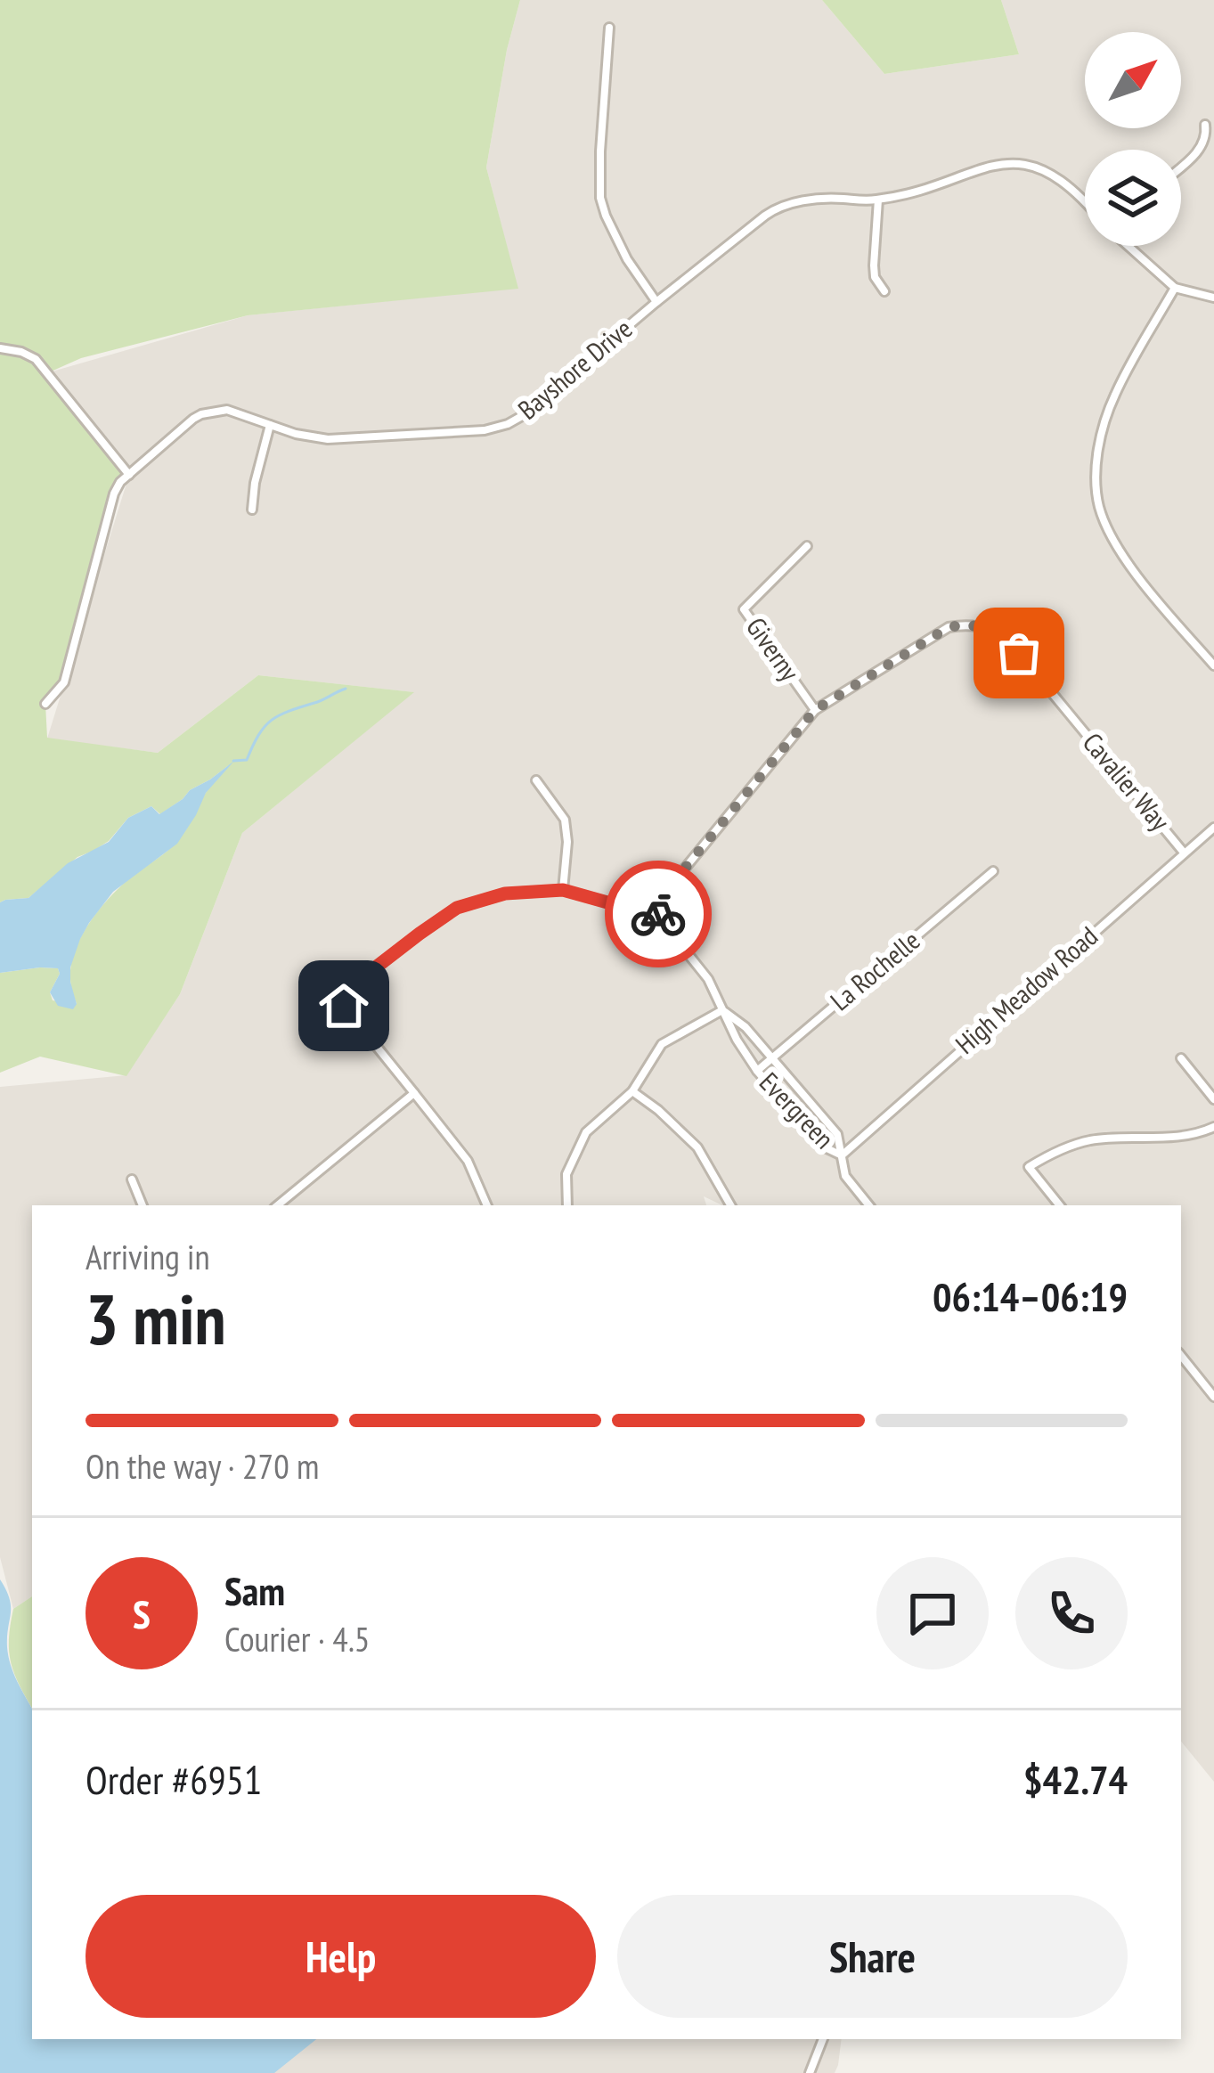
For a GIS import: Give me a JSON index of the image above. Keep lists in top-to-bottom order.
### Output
{
  "streets": {
    "street": [
      "Bayshore Drive",
      "Giverny",
      "Cavalier Way",
      "La Rochelle",
      "High Meadow Road",
      "Evergreen"
    ]
  },
  "crossings": [
    ["Giverny", "Cavalier Way"],
    ["Cavalier Way", "High Meadow Road"],
    ["Cavalier Way", "Evergreen"],
    ["La Rochelle", "Evergreen"],
    ["High Meadow Road", "Evergreen"]
  ],
  "north": "top right",
  "page": {
    "heading": ["3 min", "Arriving in", "06:14–06:19"],
    "panel": [
      "Sam",
      "Courier · 4.5",
      "Order #6951",
      "$42.74"
    ],
    "bar": "On the way · 270 m",
    "round": "S",
    "buttons": ["Help", "Share"]
  }
}
